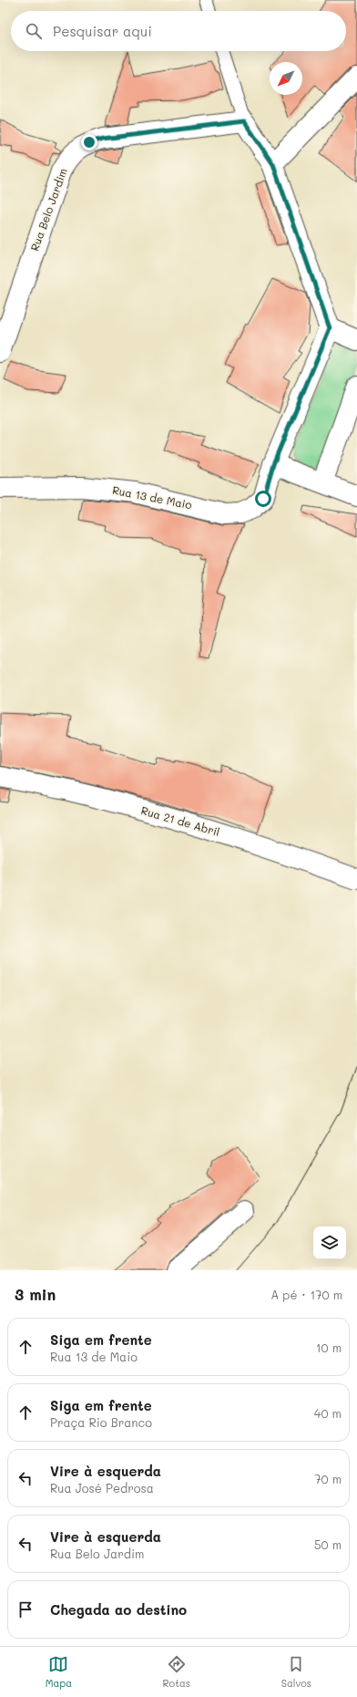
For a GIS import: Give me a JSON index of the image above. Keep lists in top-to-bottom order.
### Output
{
  "streets": {
    "street": ["Rua Belo Jardim", "Rua 13 de Maio", "Rua 21 de Abril"]
  },
  "north": "bottom left",
  "page": {
    "search": "Pesquisar aqui",
    "heading": ["3 min", "A pé · 170 m"],
    "list": [
      ["Siga em frente", "Rua 13 de Maio", "10 m"],
      ["Siga em frente", "Praça Rio Branco", "40 m"],
      ["Vire à esquerda", "Rua José Pedrosa", "70 m"],
      ["Vire à esquerda", "Rua Belo Jardim", "50 m"],
      "Chegada ao destino"
    ],
    "nav": ["Mapa", "Rotas", "Salvos"]
  }
}
